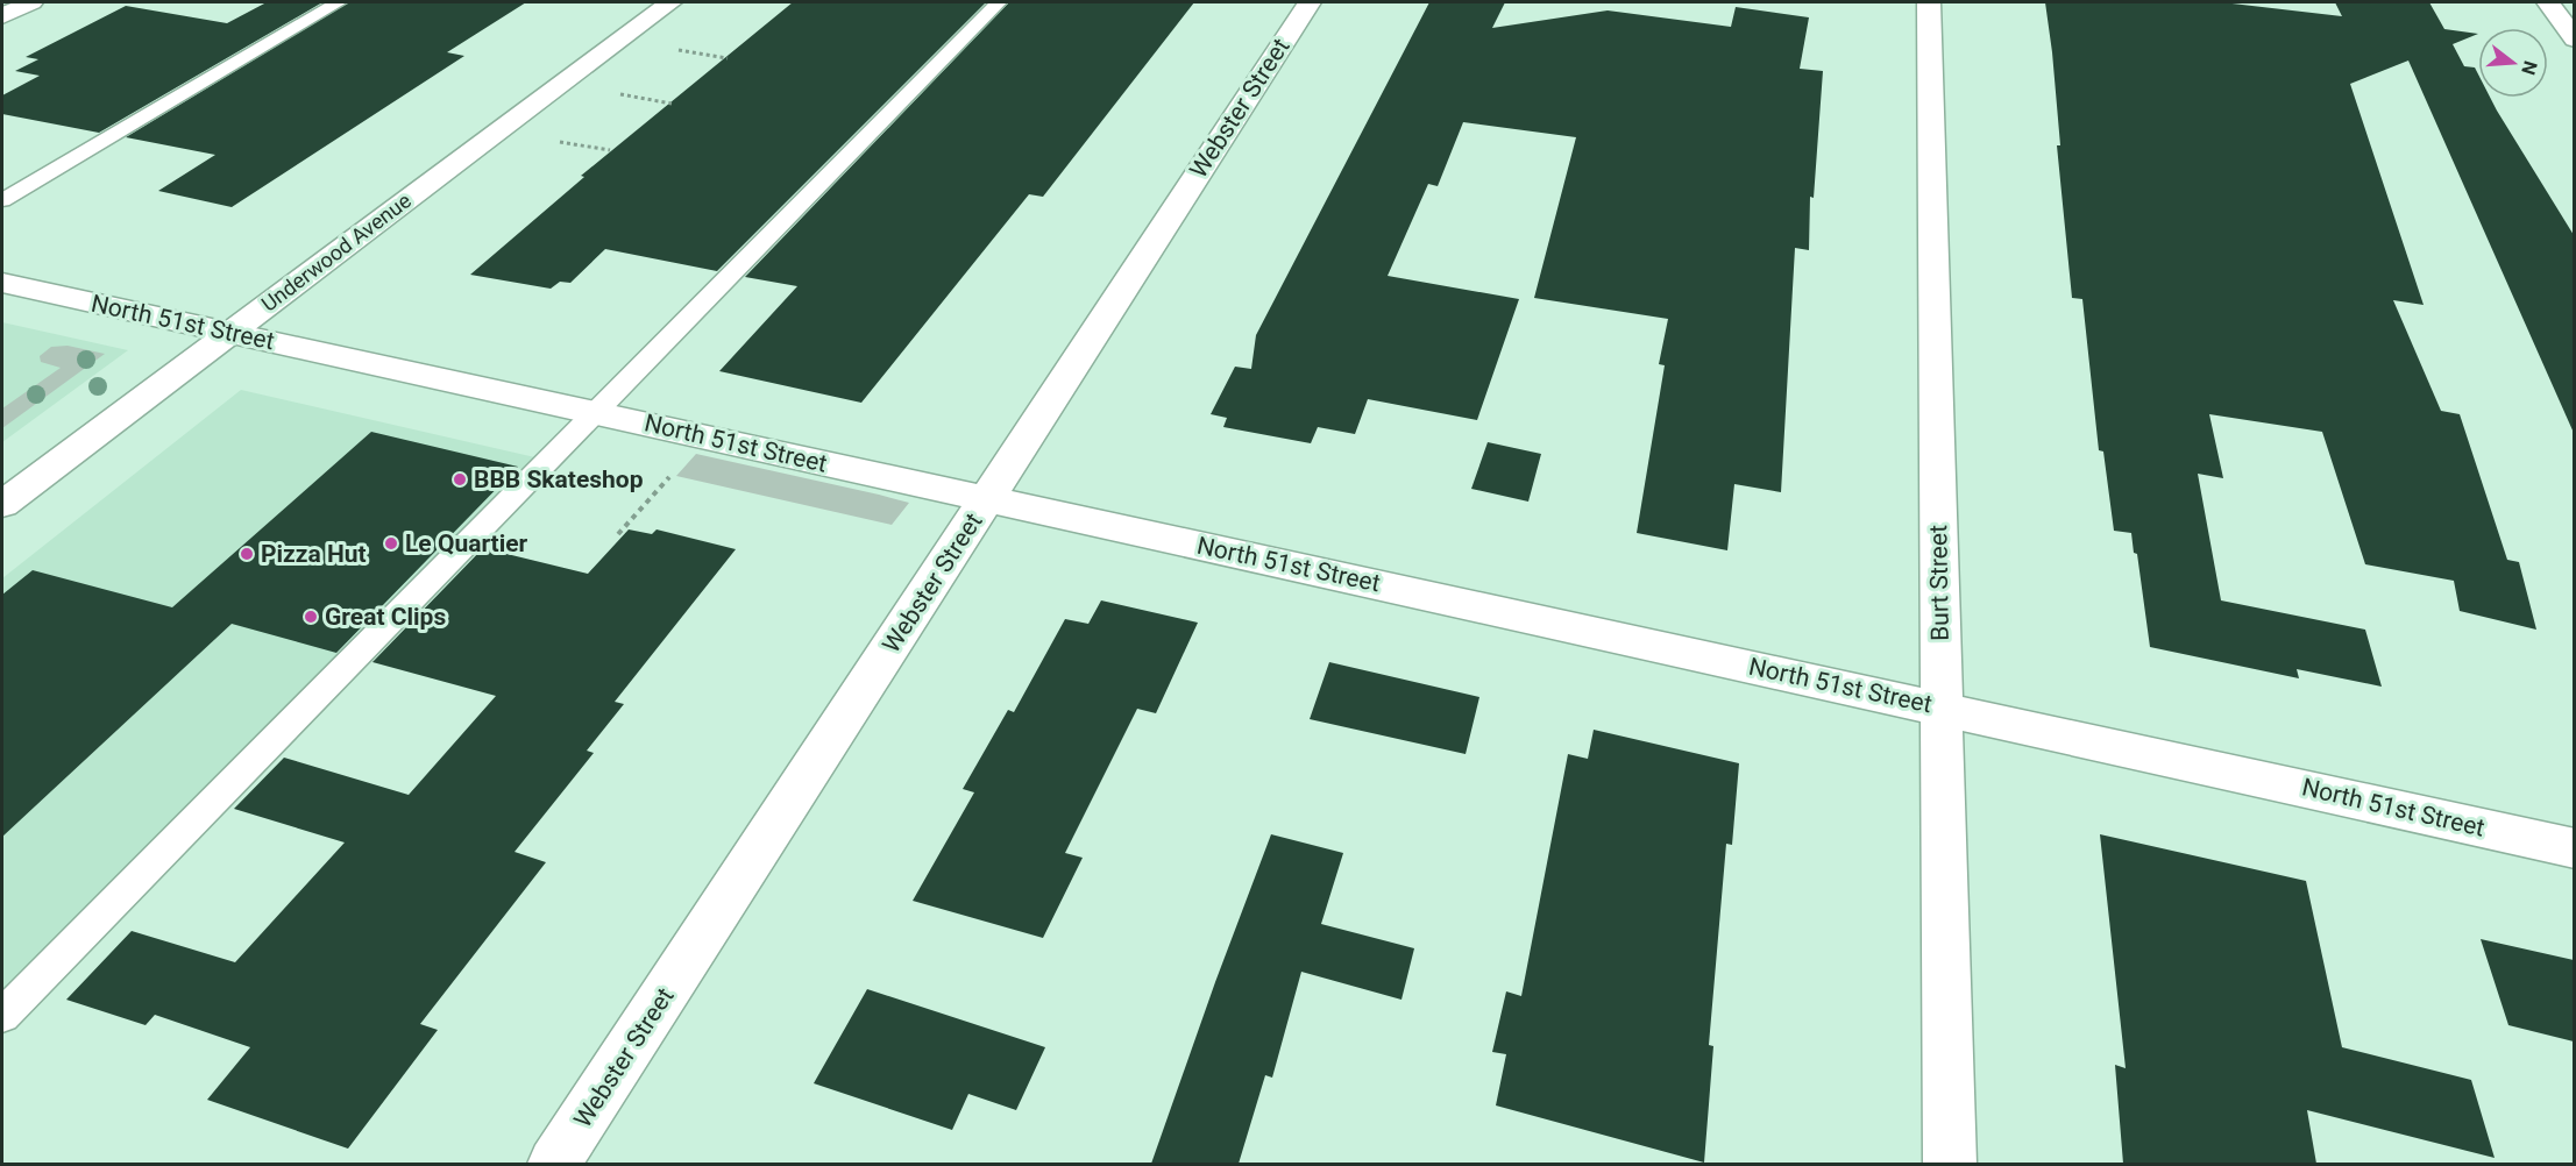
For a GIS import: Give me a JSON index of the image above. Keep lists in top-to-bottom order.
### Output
{
  "streets": {
    "street": [
      "Webster Street",
      "Underwood Avenue",
      "North 51st Street",
      "Burt Street"
    ]
  },
  "crossings": [
    ["Webster Street", "North 51st Street"],
    ["Underwood Avenue", "North 51st Street"],
    ["North 51st Street", "Burt Street"]
  ],
  "places": [
    "BBB Skateshop",
    "Le Quartier",
    "Pizza Hut",
    "Great Clips"
  ],
  "north": "right"
}
